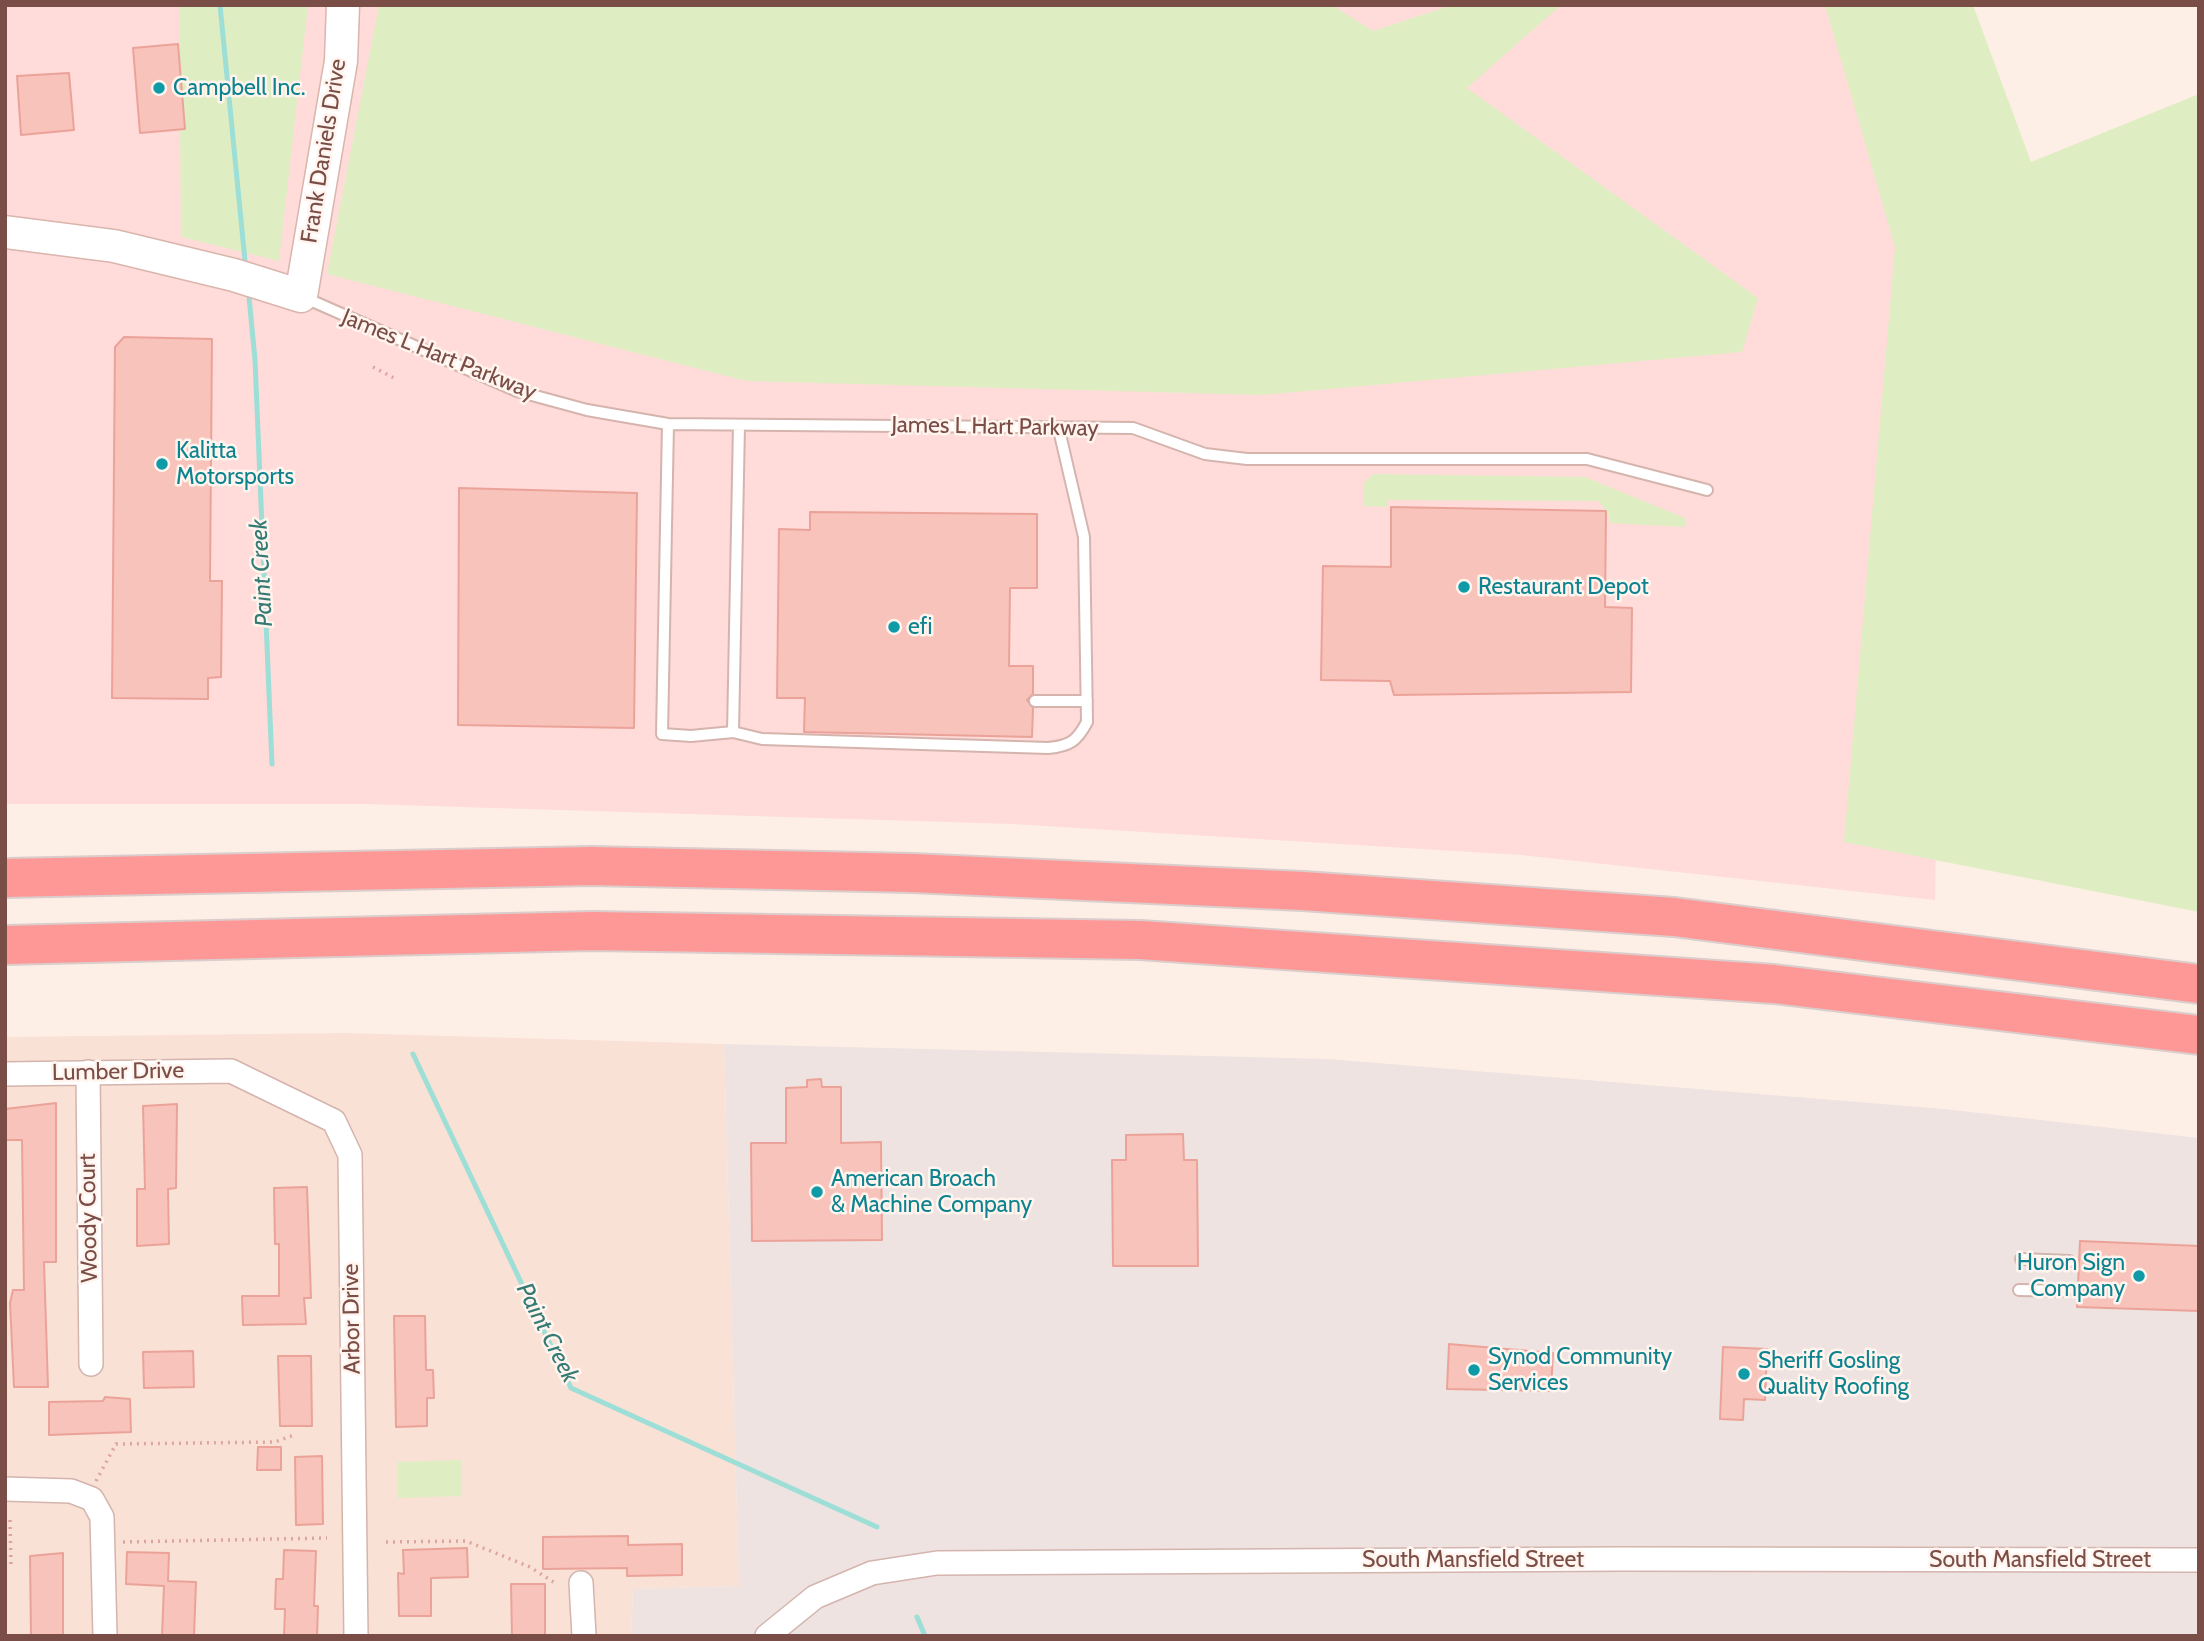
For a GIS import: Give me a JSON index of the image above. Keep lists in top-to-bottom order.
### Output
{
  "streets": {
    "street": [
      "Frank Daniels Drive",
      "James L Hart Parkway",
      "Lumber Drive",
      "Woody Court",
      "Arbor Drive",
      "South Mansfield Street"
    ]
  },
  "crossings": [
    ["Frank Daniels Drive", "James L Hart Parkway"],
    ["Lumber Drive", "Woody Court"],
    ["Lumber Drive", "Arbor Drive"]
  ],
  "water": ["Paint Creek"],
  "places": [
    "Campbell Inc.",
    "Kalitta Motorsports",
    "Restaurant Depot",
    "efi",
    "American Broach & Machine Company",
    "Huron Sign Company",
    "Synod Community Services",
    "Sheriff Gosling Quality Roofing"
  ]
}
